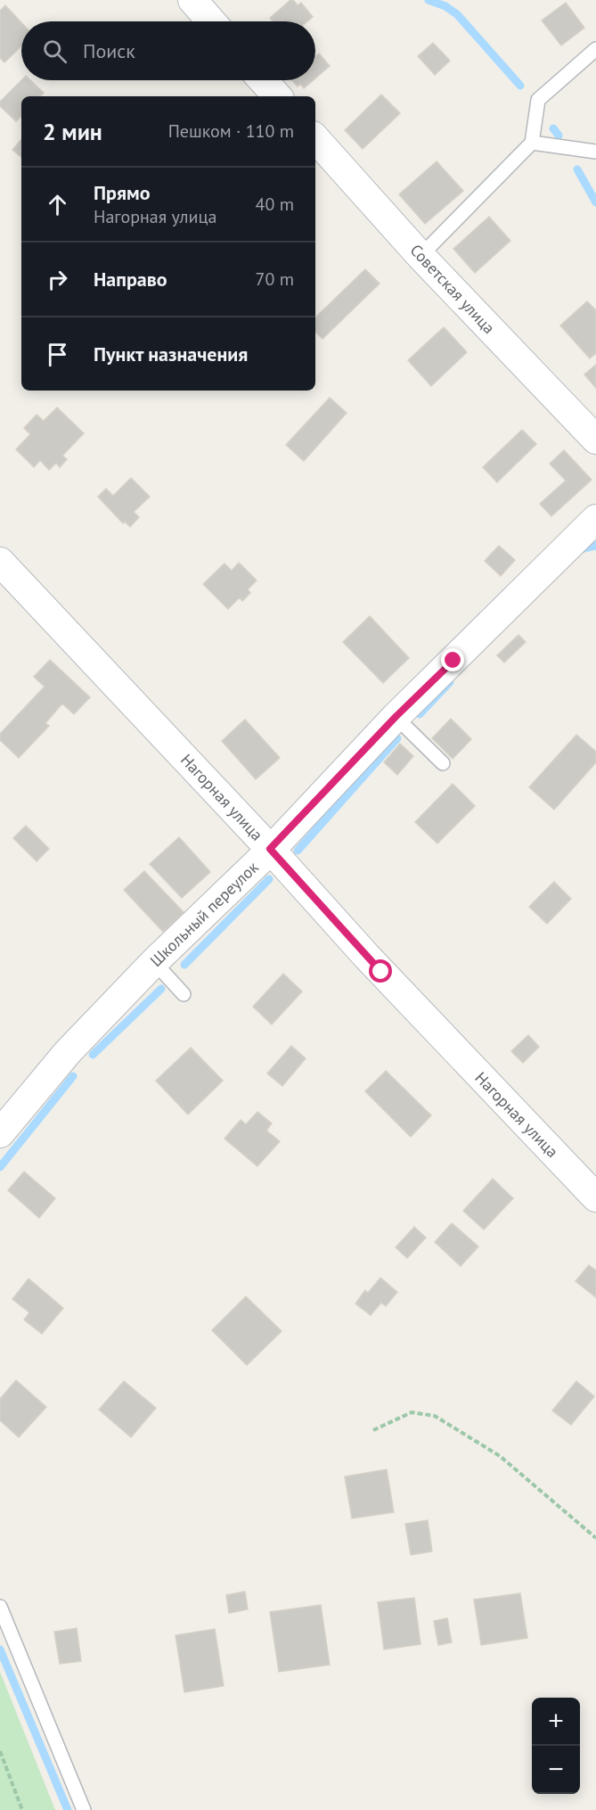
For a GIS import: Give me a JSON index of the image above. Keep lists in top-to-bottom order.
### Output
{
  "streets": {
    "street": ["Советская улица", "Нагорная улица", "Школьный переулок"]
  },
  "crossings": [
    ["Нагорная улица", "Школьный переулок"]
  ],
  "page": {
    "search": "Поиск",
    "heading": ["2 мин", "Пешком · 110 m"],
    "list": [
      ["Прямо", "Нагорная улица", "40 m"],
      ["Направо", "70 m"],
      "Пункт назначения"
    ],
    "map_buttons": ["+", "−"]
  }
}
